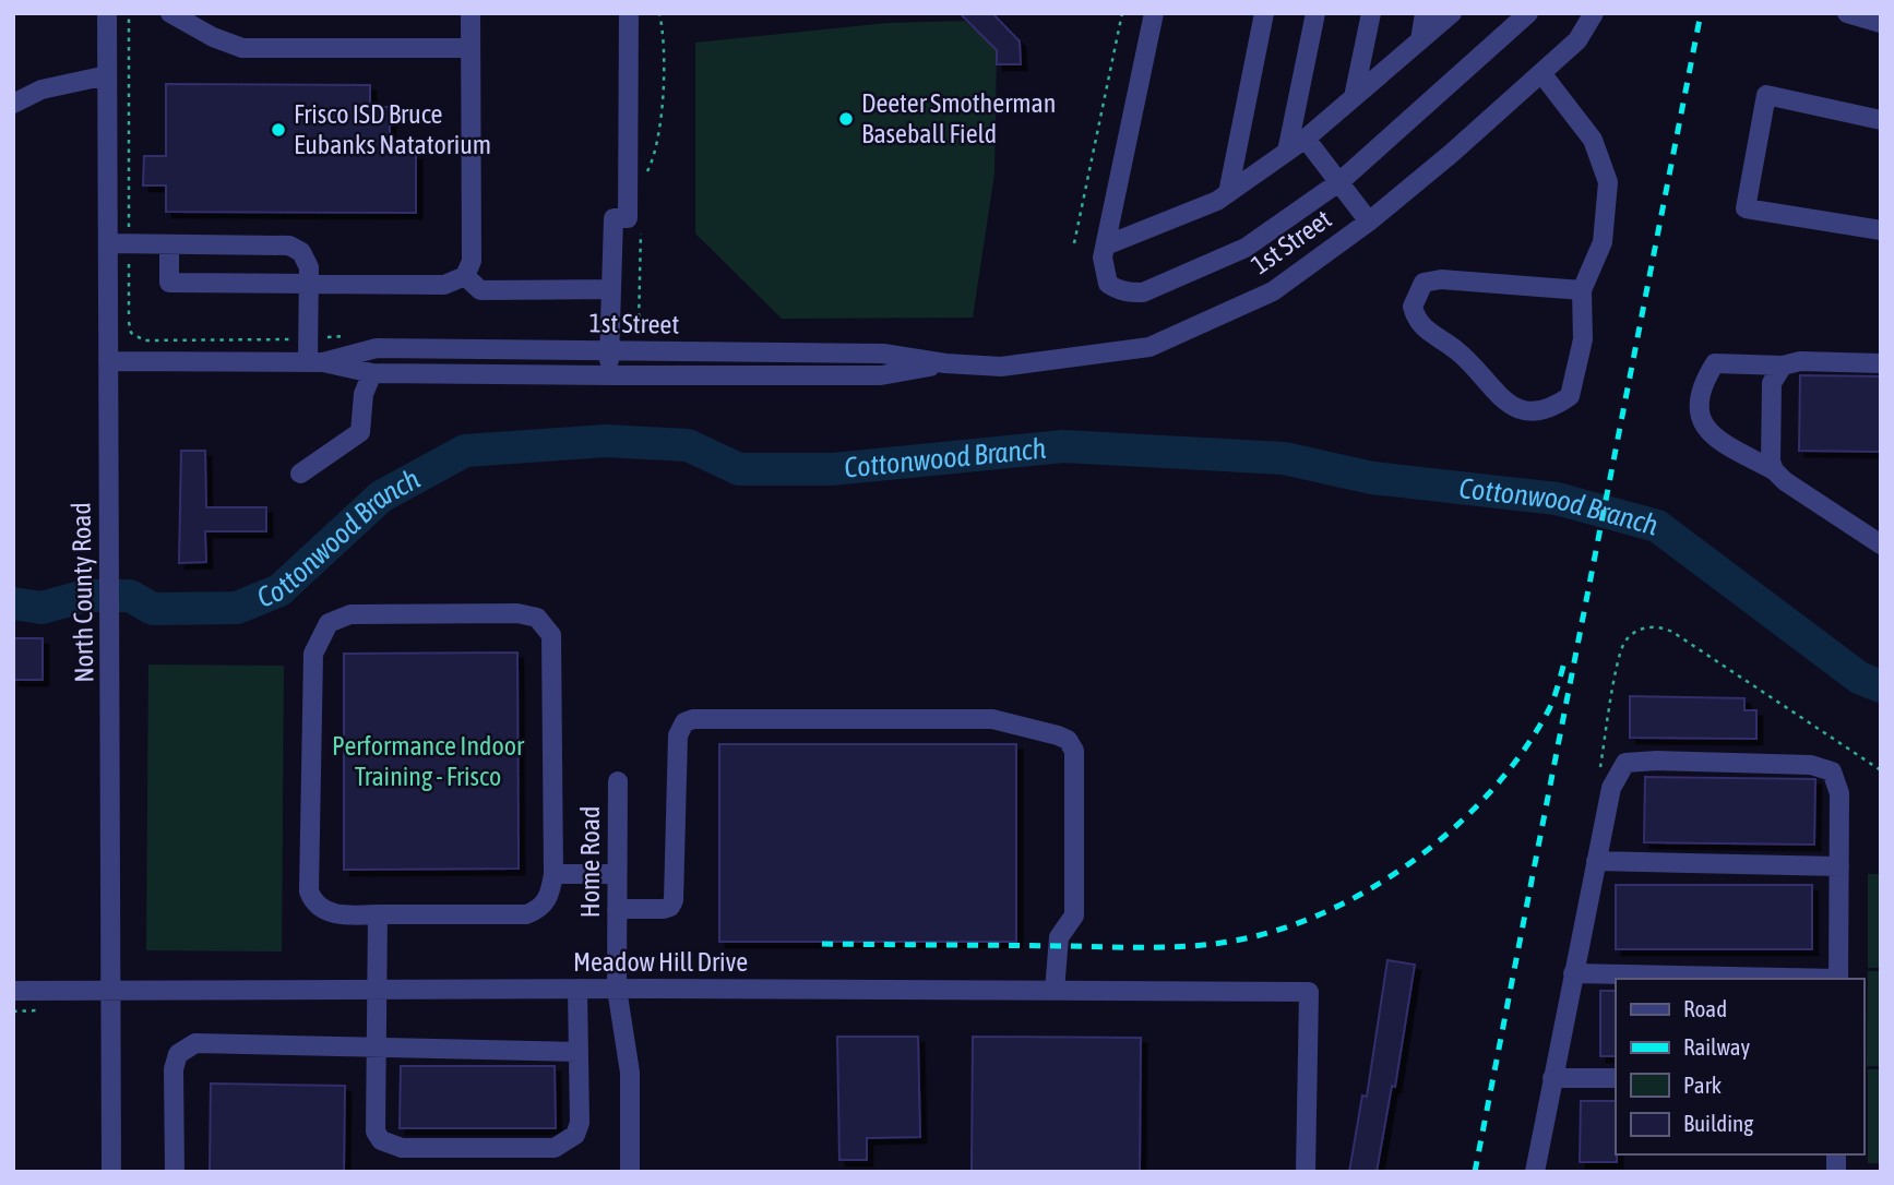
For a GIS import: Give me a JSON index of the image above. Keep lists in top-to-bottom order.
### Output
{
  "streets": {
    "street": [
      "1st Street",
      "North County Road",
      "Home Road",
      "Meadow Hill Drive"
    ]
  },
  "crossings": [
    ["1st Street", "North County Road"],
    ["North County Road", "Meadow Hill Drive"],
    ["Home Road", "Meadow Hill Drive"]
  ],
  "water": ["Cottonwood Branch"],
  "parks": ["Performance Indoor Training - Frisco"],
  "places": ["Deeter Smotherman Baseball Field", "Frisco ISD Bruce Eubanks Natatorium"],
  "legend": [
    "Road",
    "Railway",
    "Park",
    "Building"
  ]
}
